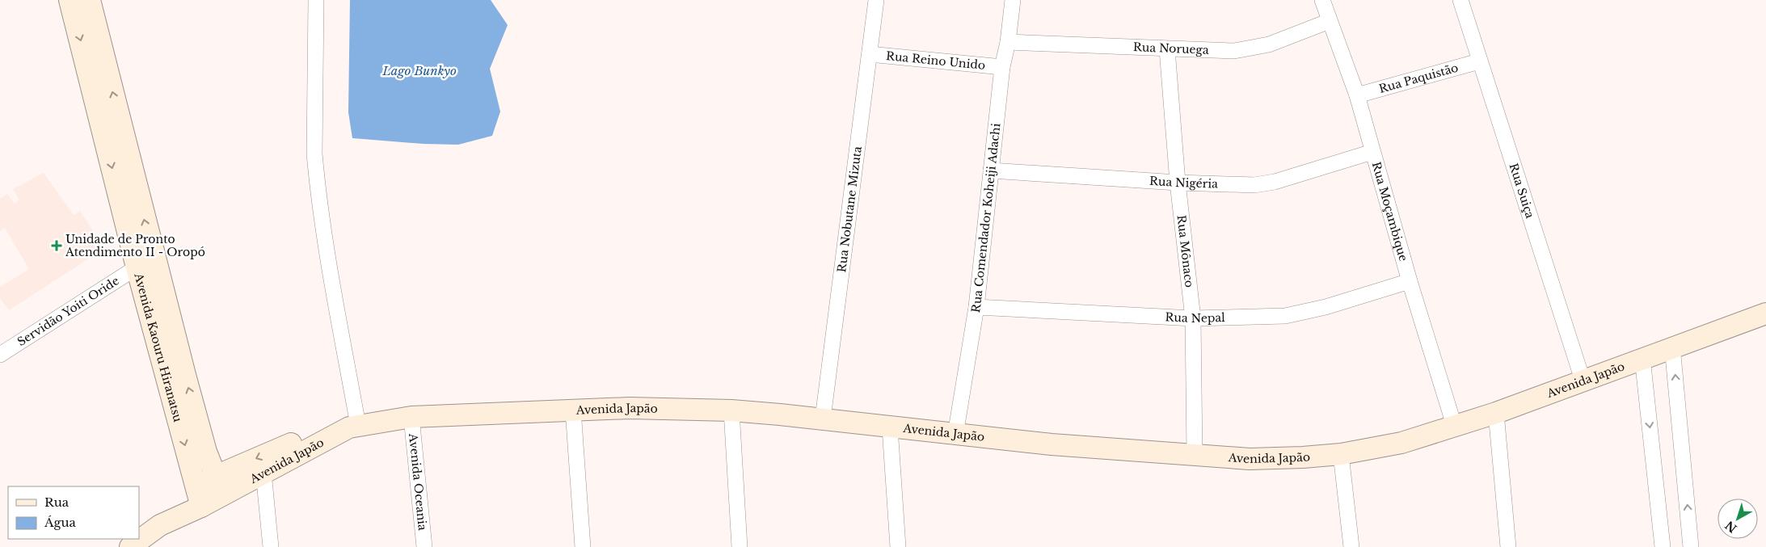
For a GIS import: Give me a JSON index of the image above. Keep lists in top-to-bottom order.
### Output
{
  "streets": {
    "main road": ["Avenida Kaouru Hiranatsu", "Avenida Japão"],
    "street": [
      "Rua Noruega",
      "Rua Reino Unido",
      "Rua Paquistão",
      "Rua Nigéria",
      "Rua Suiça",
      "Rua Nobutane Mizuta",
      "Rua Moçambique",
      "Rua Comendador Koheiji Adachi",
      "Rua Mônaco",
      "Servidão Yoiti Oride",
      "Rua Nepal",
      "Avenida Oceania"
    ]
  },
  "crossings": [
    ["Rua Noruega", "Rua Moçambique"],
    ["Rua Noruega", "Rua Comendador Koheiji Adachi"],
    ["Rua Noruega", "Rua Mônaco"],
    ["Rua Reino Unido", "Rua Nobutane Mizuta"],
    ["Rua Reino Unido", "Rua Comendador Koheiji Adachi"],
    ["Rua Paquistão", "Rua Suiça"],
    ["Rua Paquistão", "Rua Moçambique"],
    ["Rua Nigéria", "Rua Moçambique"],
    ["Rua Nigéria", "Rua Comendador Koheiji Adachi"],
    ["Rua Nigéria", "Rua Mônaco"],
    ["Rua Suiça", "Avenida Japão"],
    ["Rua Nobutane Mizuta", "Avenida Japão"],
    ["Rua Moçambique", "Rua Nepal"],
    ["Rua Moçambique", "Avenida Japão"],
    ["Rua Comendador Koheiji Adachi", "Rua Nepal"],
    ["Rua Comendador Koheiji Adachi", "Avenida Japão"],
    ["Rua Mônaco", "Rua Nepal"],
    ["Rua Mônaco", "Avenida Japão"],
    ["Servidão Yoiti Oride", "Avenida Kaouru Hiranatsu"],
    ["Avenida Japão", "Avenida Oceania"]
  ],
  "water": ["Lago Bunkyo"],
  "places": {
    "health": ["Unidade de Pronto Atendimento II - Oropó"]
  },
  "legend": ["Rua", "Água"],
  "north": "bottom left"
}
